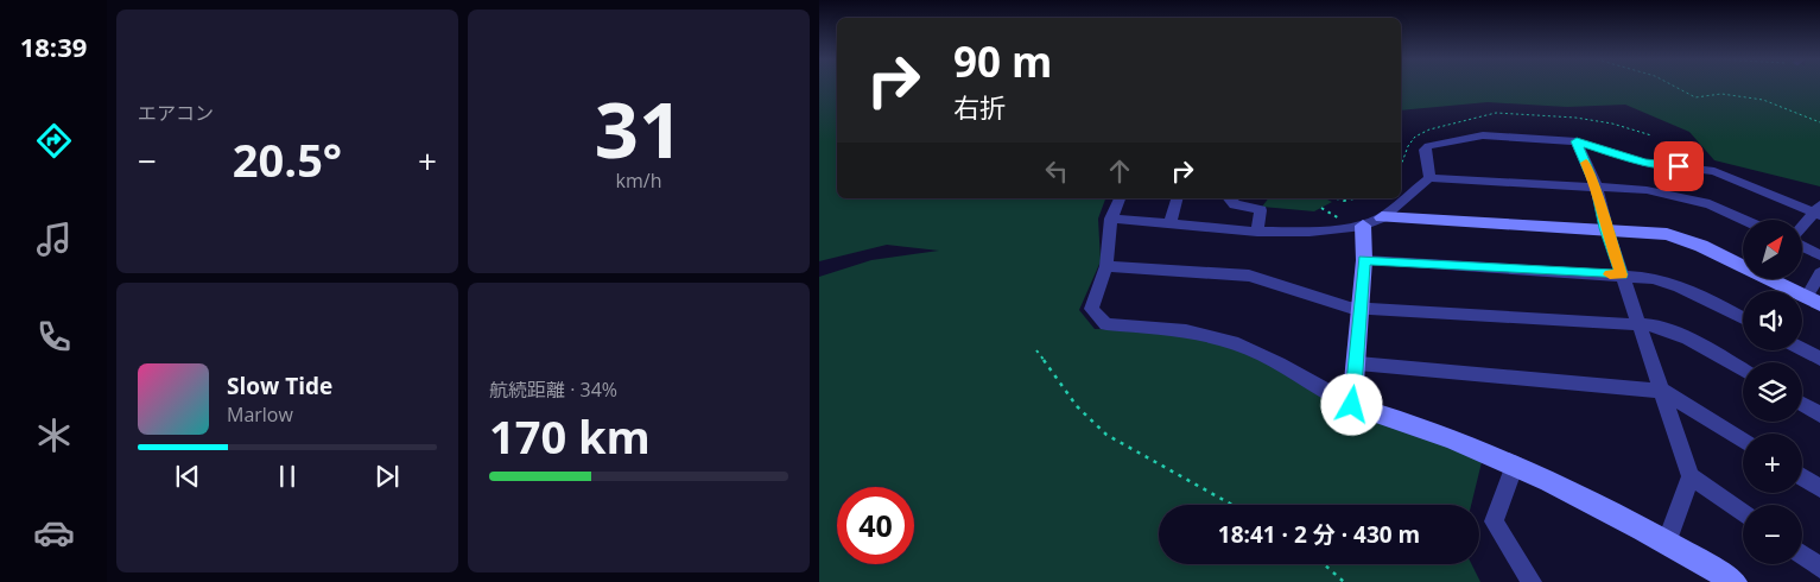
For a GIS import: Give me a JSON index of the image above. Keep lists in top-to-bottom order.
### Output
{
  "north": "top right",
  "page": {
    "tabs": "18:39",
    "tile": [
      "エアコン",
      ["31", "km/h"],
      ["航続距離 · 34%", "170 km"]
    ],
    "turn": ["90 m", "右折"],
    "heat": ["−", "20.5°", "+"],
    "map_buttons": ["+", "−"],
    "song": ["Slow Tide", "Marlow"],
    "limit": "40",
    "trip": "18:41 · 2 分 · 430 m"
  }
}
